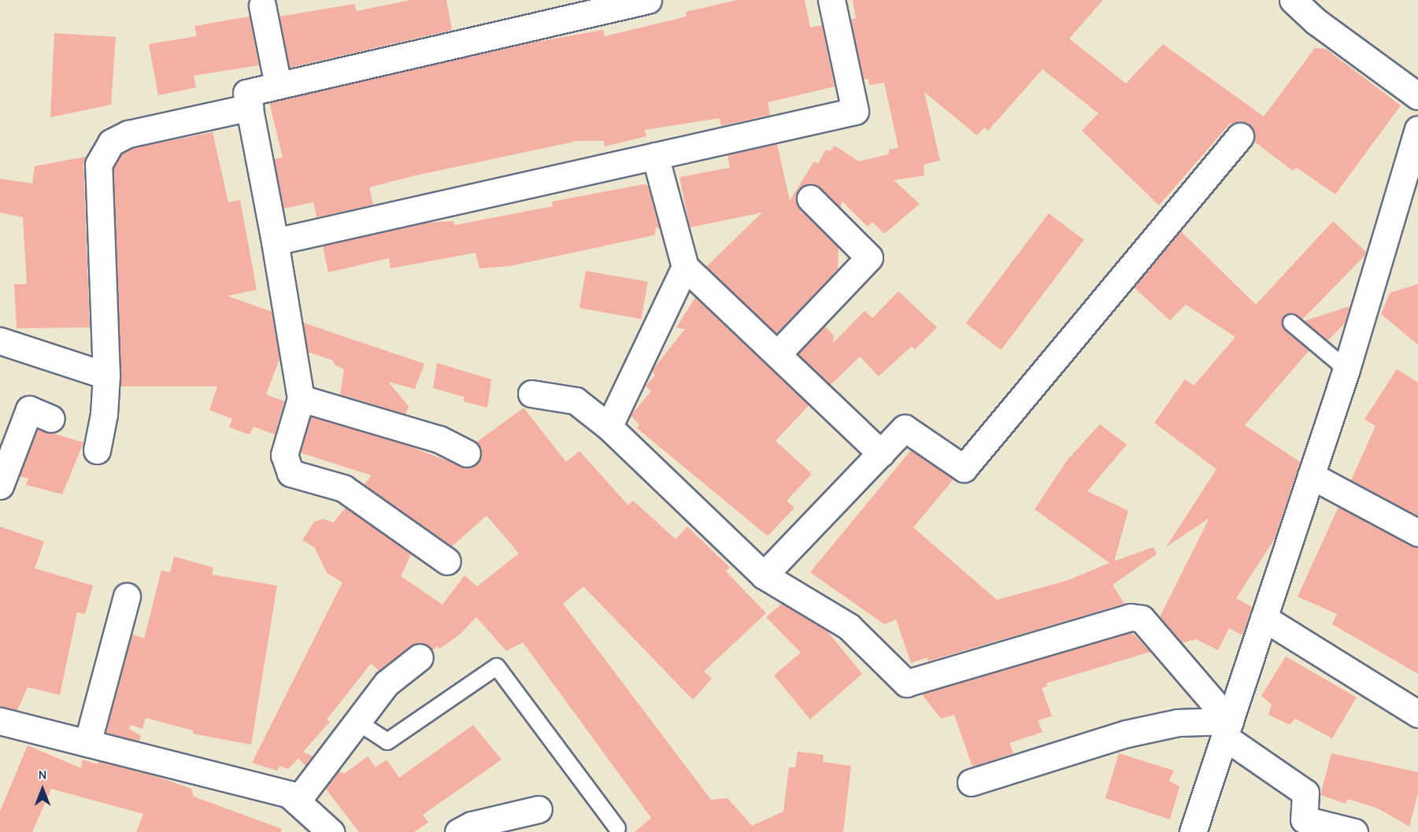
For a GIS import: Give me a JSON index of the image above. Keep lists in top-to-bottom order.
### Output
{
  "north": "top"
}
